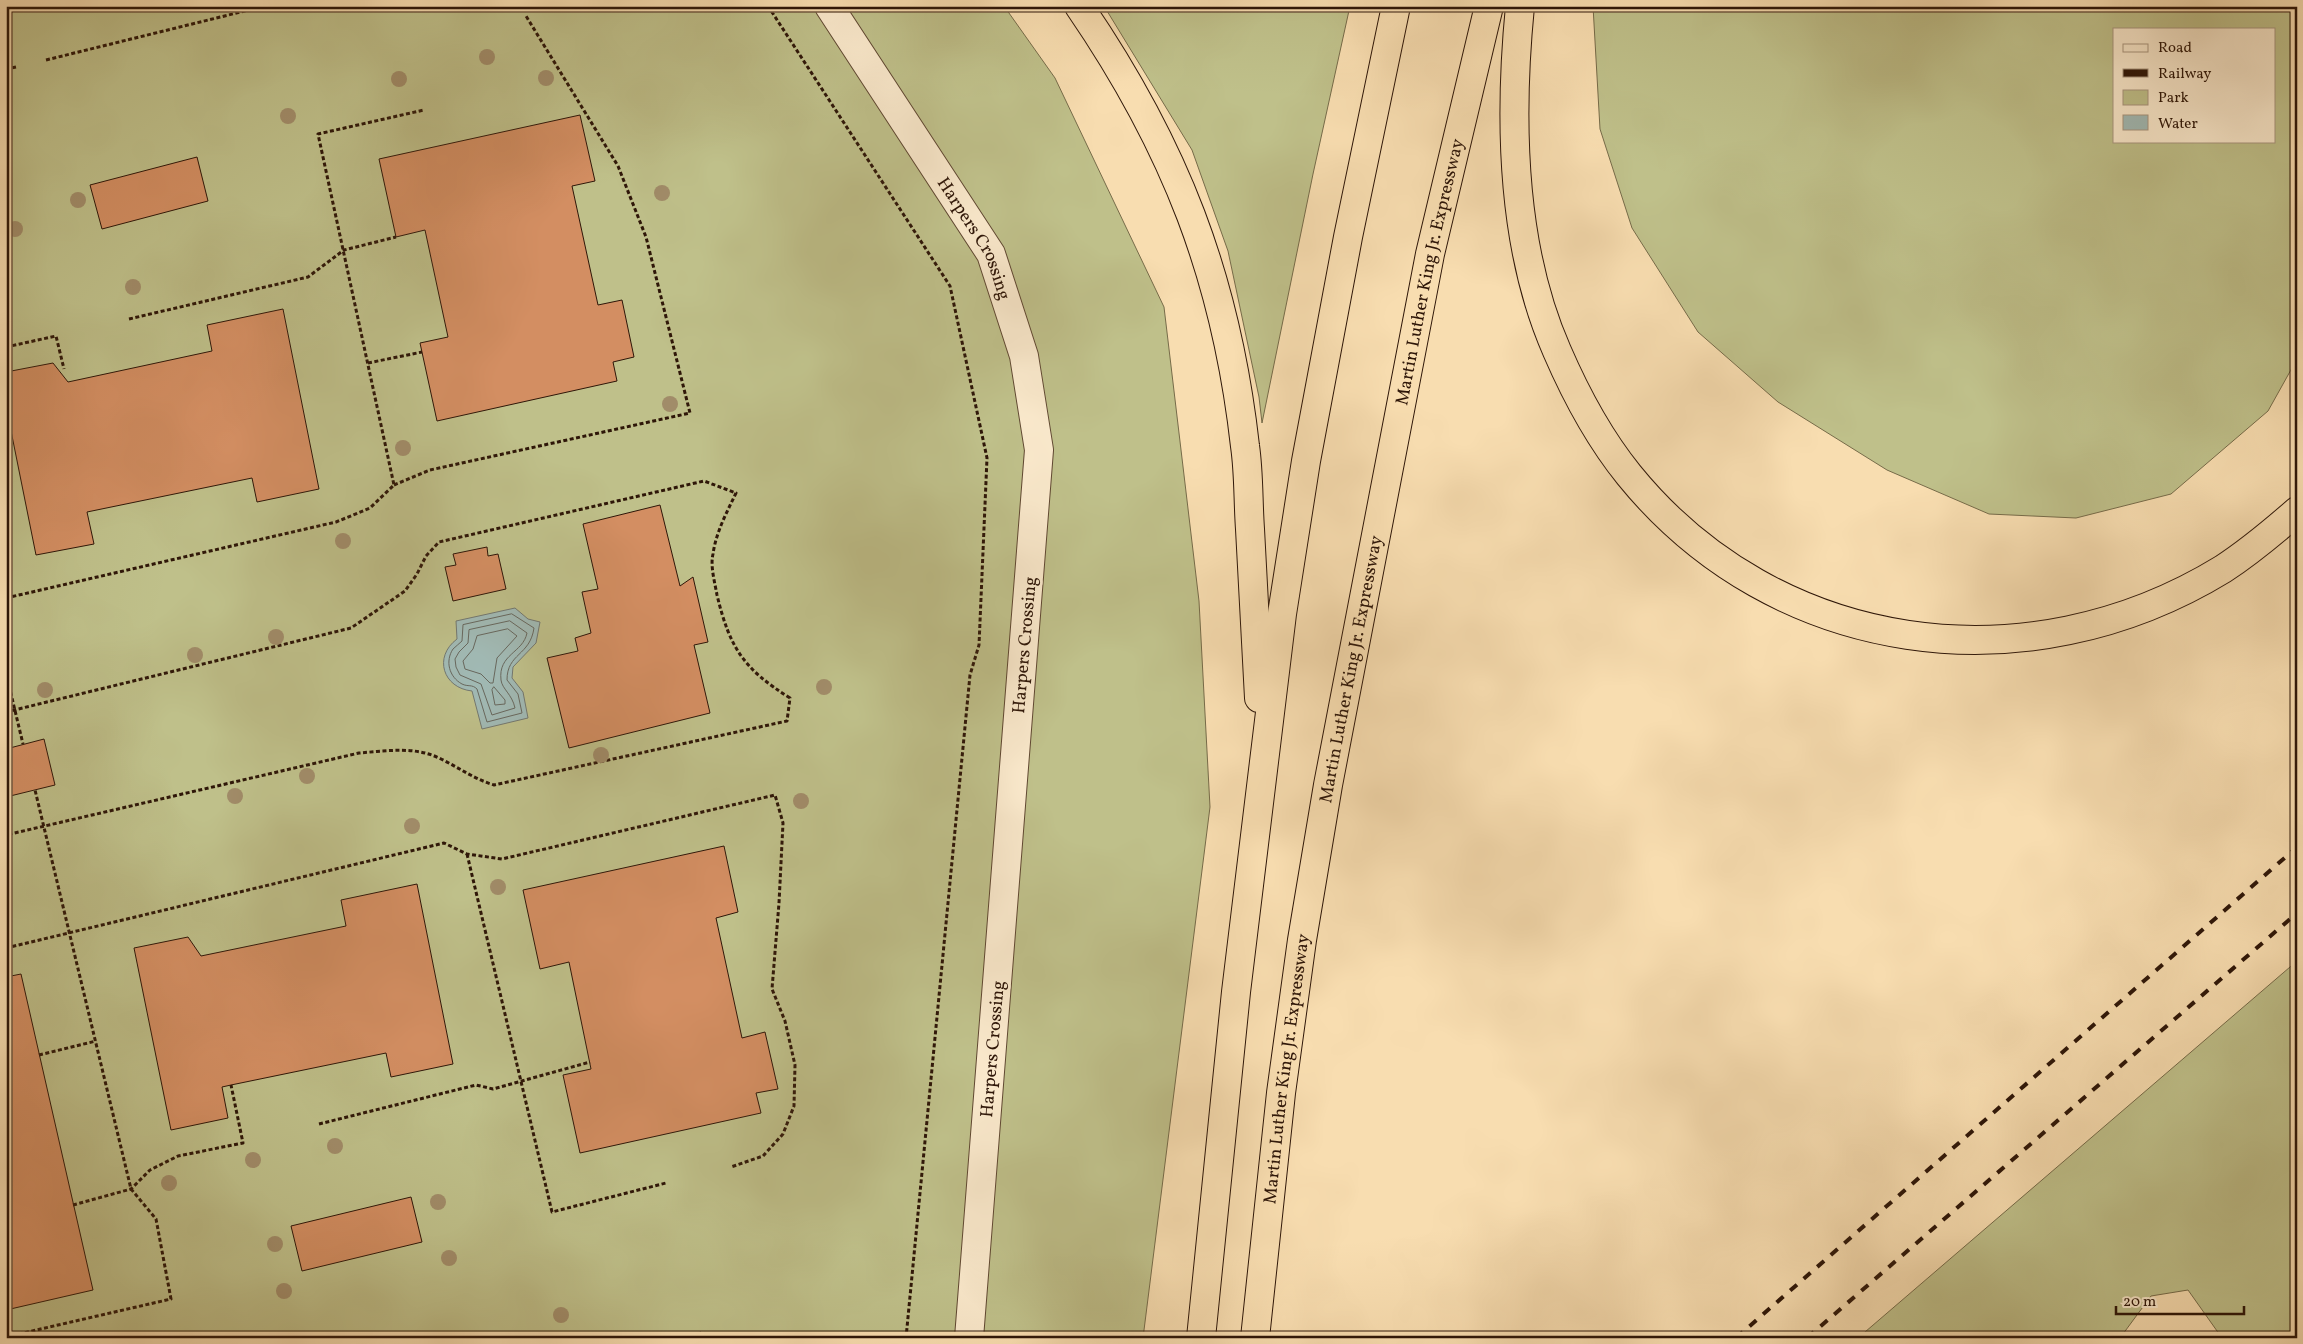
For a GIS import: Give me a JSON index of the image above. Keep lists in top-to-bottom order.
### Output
{
  "streets": {
    "highway": ["Martin Luther King Jr. Expressway"],
    "street": ["Harpers Crossing"]
  },
  "legend": [
    "Road",
    "Railway",
    "Park",
    "Water"
  ],
  "scale_bar": "20 m"
}
